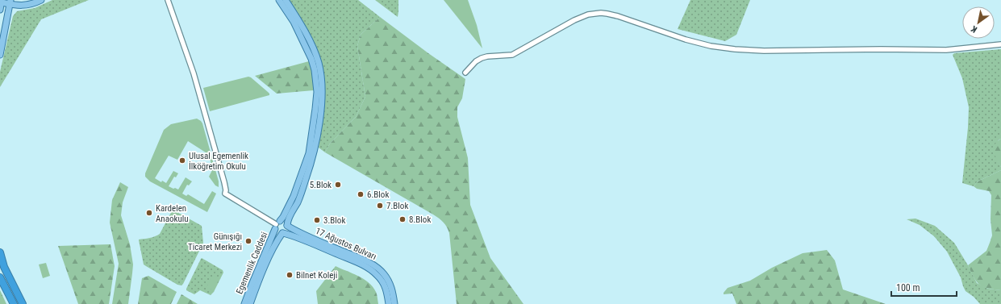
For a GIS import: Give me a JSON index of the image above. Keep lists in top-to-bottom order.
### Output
{
  "streets": {
    "main road": ["17 Ağustos Bulvarı", "Egemenlik Caddesi"]
  },
  "crossings": [
    ["17 Ağustos Bulvarı", "Egemenlik Caddesi"]
  ],
  "places": [
    "Ulusal Egemenlik İlköğretim Okulu",
    "5.Blok",
    "6.Blok",
    "7.Blok",
    "Kardelen Anaokulu",
    "8.Blok",
    "3.Blok",
    "Günışığı Ticaret Merkezi",
    "Bilnet Koleji"
  ],
  "scale_bar": "100 m",
  "north": "bottom left"
}
